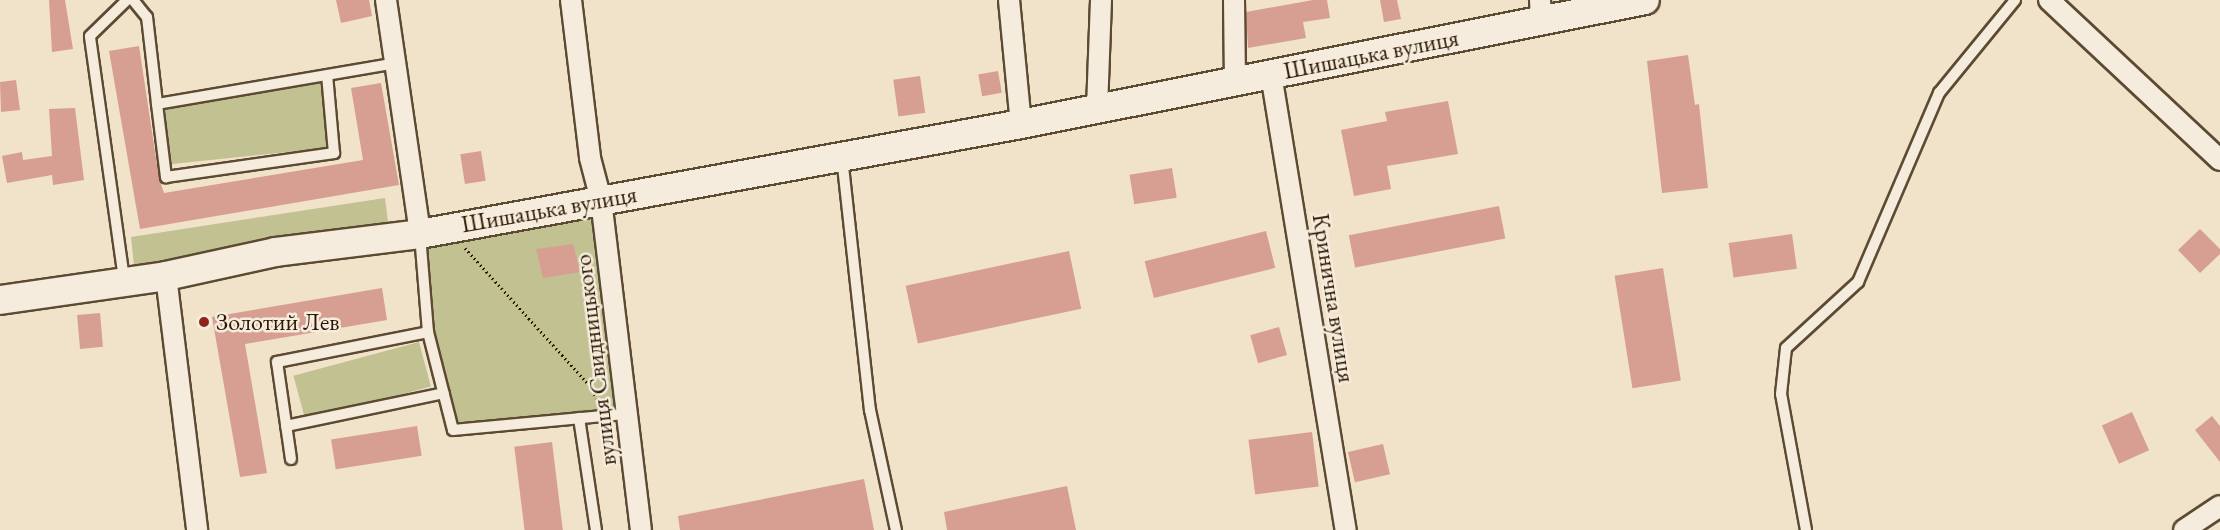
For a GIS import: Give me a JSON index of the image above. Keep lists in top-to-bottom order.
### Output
{
  "streets": {
    "street": ["Шишацька вулиця", "Кринична вулиця", "вулиця Свидницького"]
  },
  "crossings": [
    ["Шишацька вулиця", "Кринична вулиця"],
    ["Шишацька вулиця", "вулиця Свидницького"]
  ],
  "places": ["Золотий Лев"]
}
